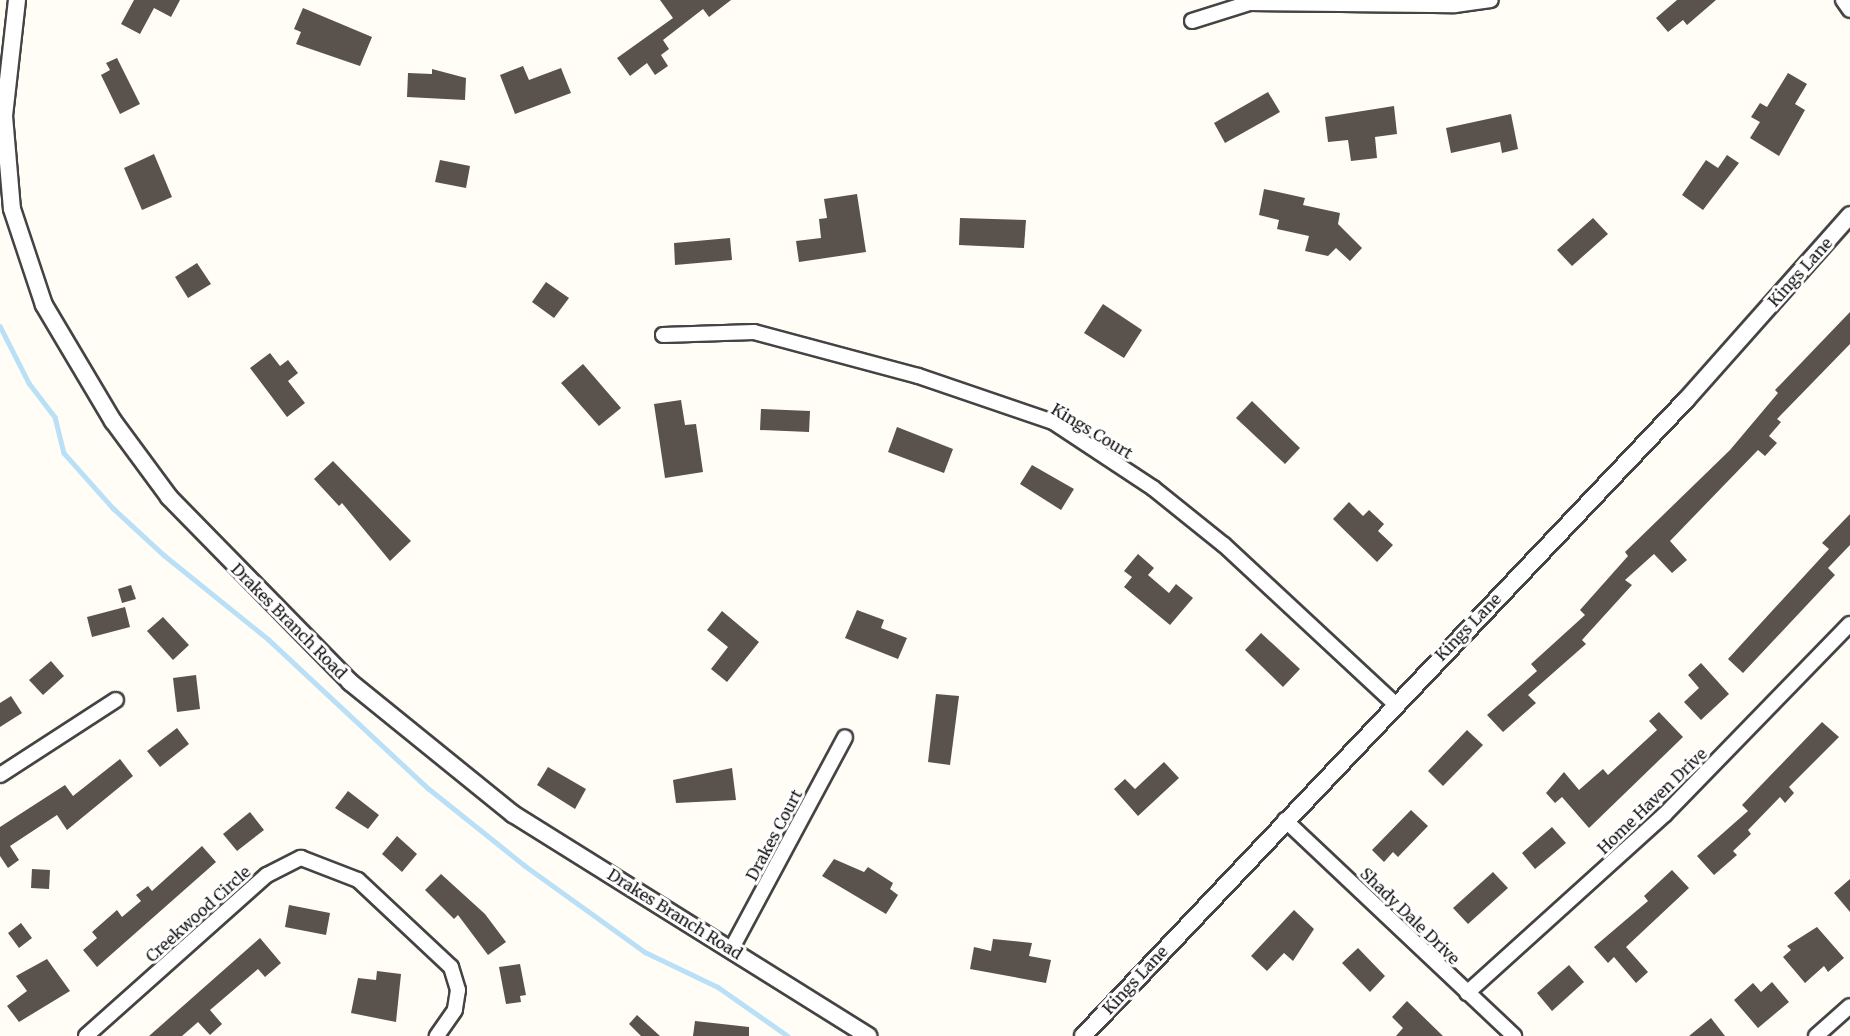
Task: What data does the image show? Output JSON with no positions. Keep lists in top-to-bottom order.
{
  "streets": {
    "street": [
      "Kings Lane",
      "Kings Court",
      "Drakes Branch Road",
      "Home Haven Drive",
      "Drakes Court",
      "Creekwood Circle",
      "Shady Dale Drive"
    ]
  },
  "crossings": [
    ["Kings Lane", "Kings Court"],
    ["Kings Lane", "Shady Dale Drive"],
    ["Drakes Branch Road", "Drakes Court"],
    ["Home Haven Drive", "Shady Dale Drive"]
  ]
}
